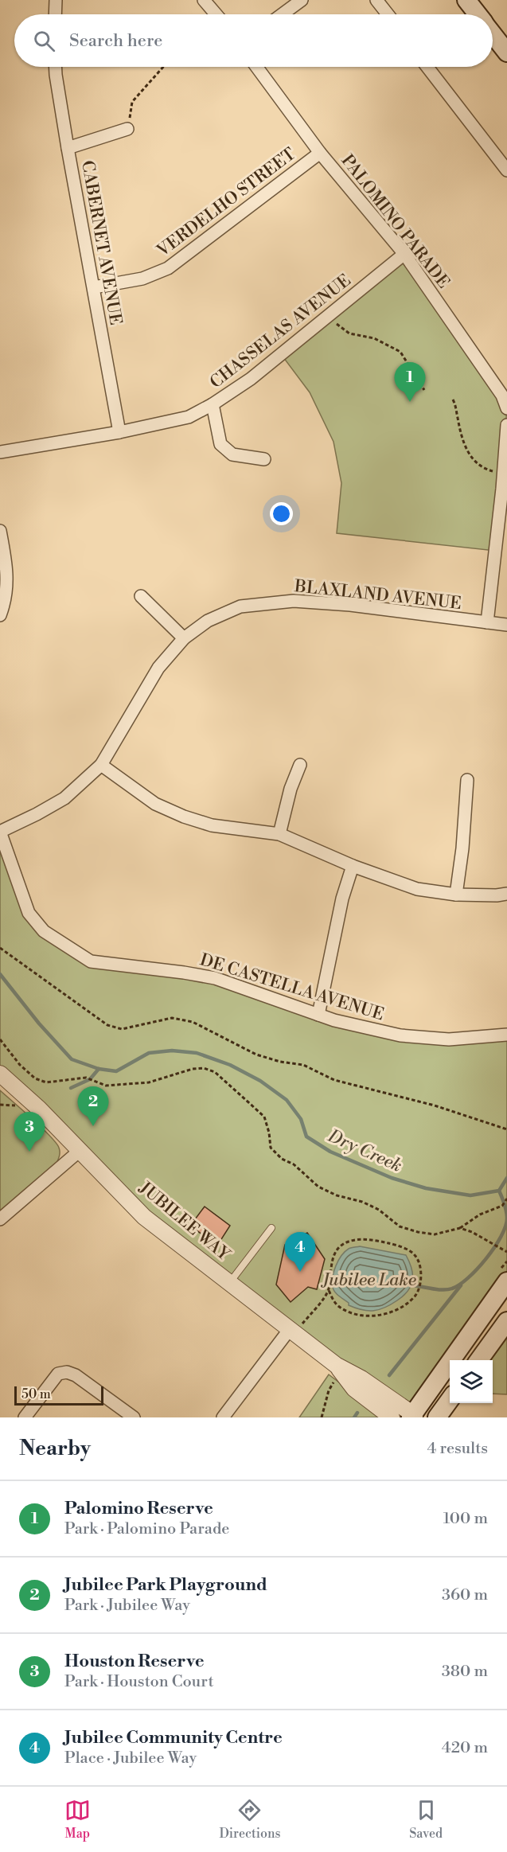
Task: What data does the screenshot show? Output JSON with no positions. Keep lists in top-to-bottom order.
{
  "streets": {
    "street": [
      "VERDELHO STREET",
      "PALOMINO PARADE",
      "CABERNET AVENUE",
      "CHASSELAS AVENUE",
      "BLAXLAND AVENUE",
      "DE CASTELLA AVENUE",
      "JUBILEE WAY"
    ]
  },
  "crossings": [
    ["VERDELHO STREET", "PALOMINO PARADE"],
    ["VERDELHO STREET", "CABERNET AVENUE"],
    ["PALOMINO PARADE", "CHASSELAS AVENUE"],
    ["CABERNET AVENUE", "CHASSELAS AVENUE"],
    ["BLAXLAND AVENUE", "DE CASTELLA AVENUE"]
  ],
  "water": ["Dry Creek", "Jubilee Lake"],
  "scale_bar": "50 m",
  "page": {
    "search": "Search here",
    "pins": [
      "1",
      "2",
      "3",
      "4"
    ],
    "scale": "50 m",
    "heading": ["Nearby", "4 results"],
    "list": [
      {
        "mark": "1",
        "name": "Palomino Reserve",
        "note": "Park · Palomino Parade",
        "value": "100 m"
      },
      {
        "mark": "2",
        "name": "Jubilee Park Playground",
        "note": "Park · Jubilee Way",
        "value": "360 m"
      },
      {
        "mark": "3",
        "name": "Houston Reserve",
        "note": "Park · Houston Court",
        "value": "380 m"
      },
      {
        "mark": "4",
        "name": "Jubilee Community Centre",
        "note": "Place · Jubilee Way",
        "value": "420 m"
      }
    ],
    "nav": ["Map", "Directions", "Saved"]
  }
}
